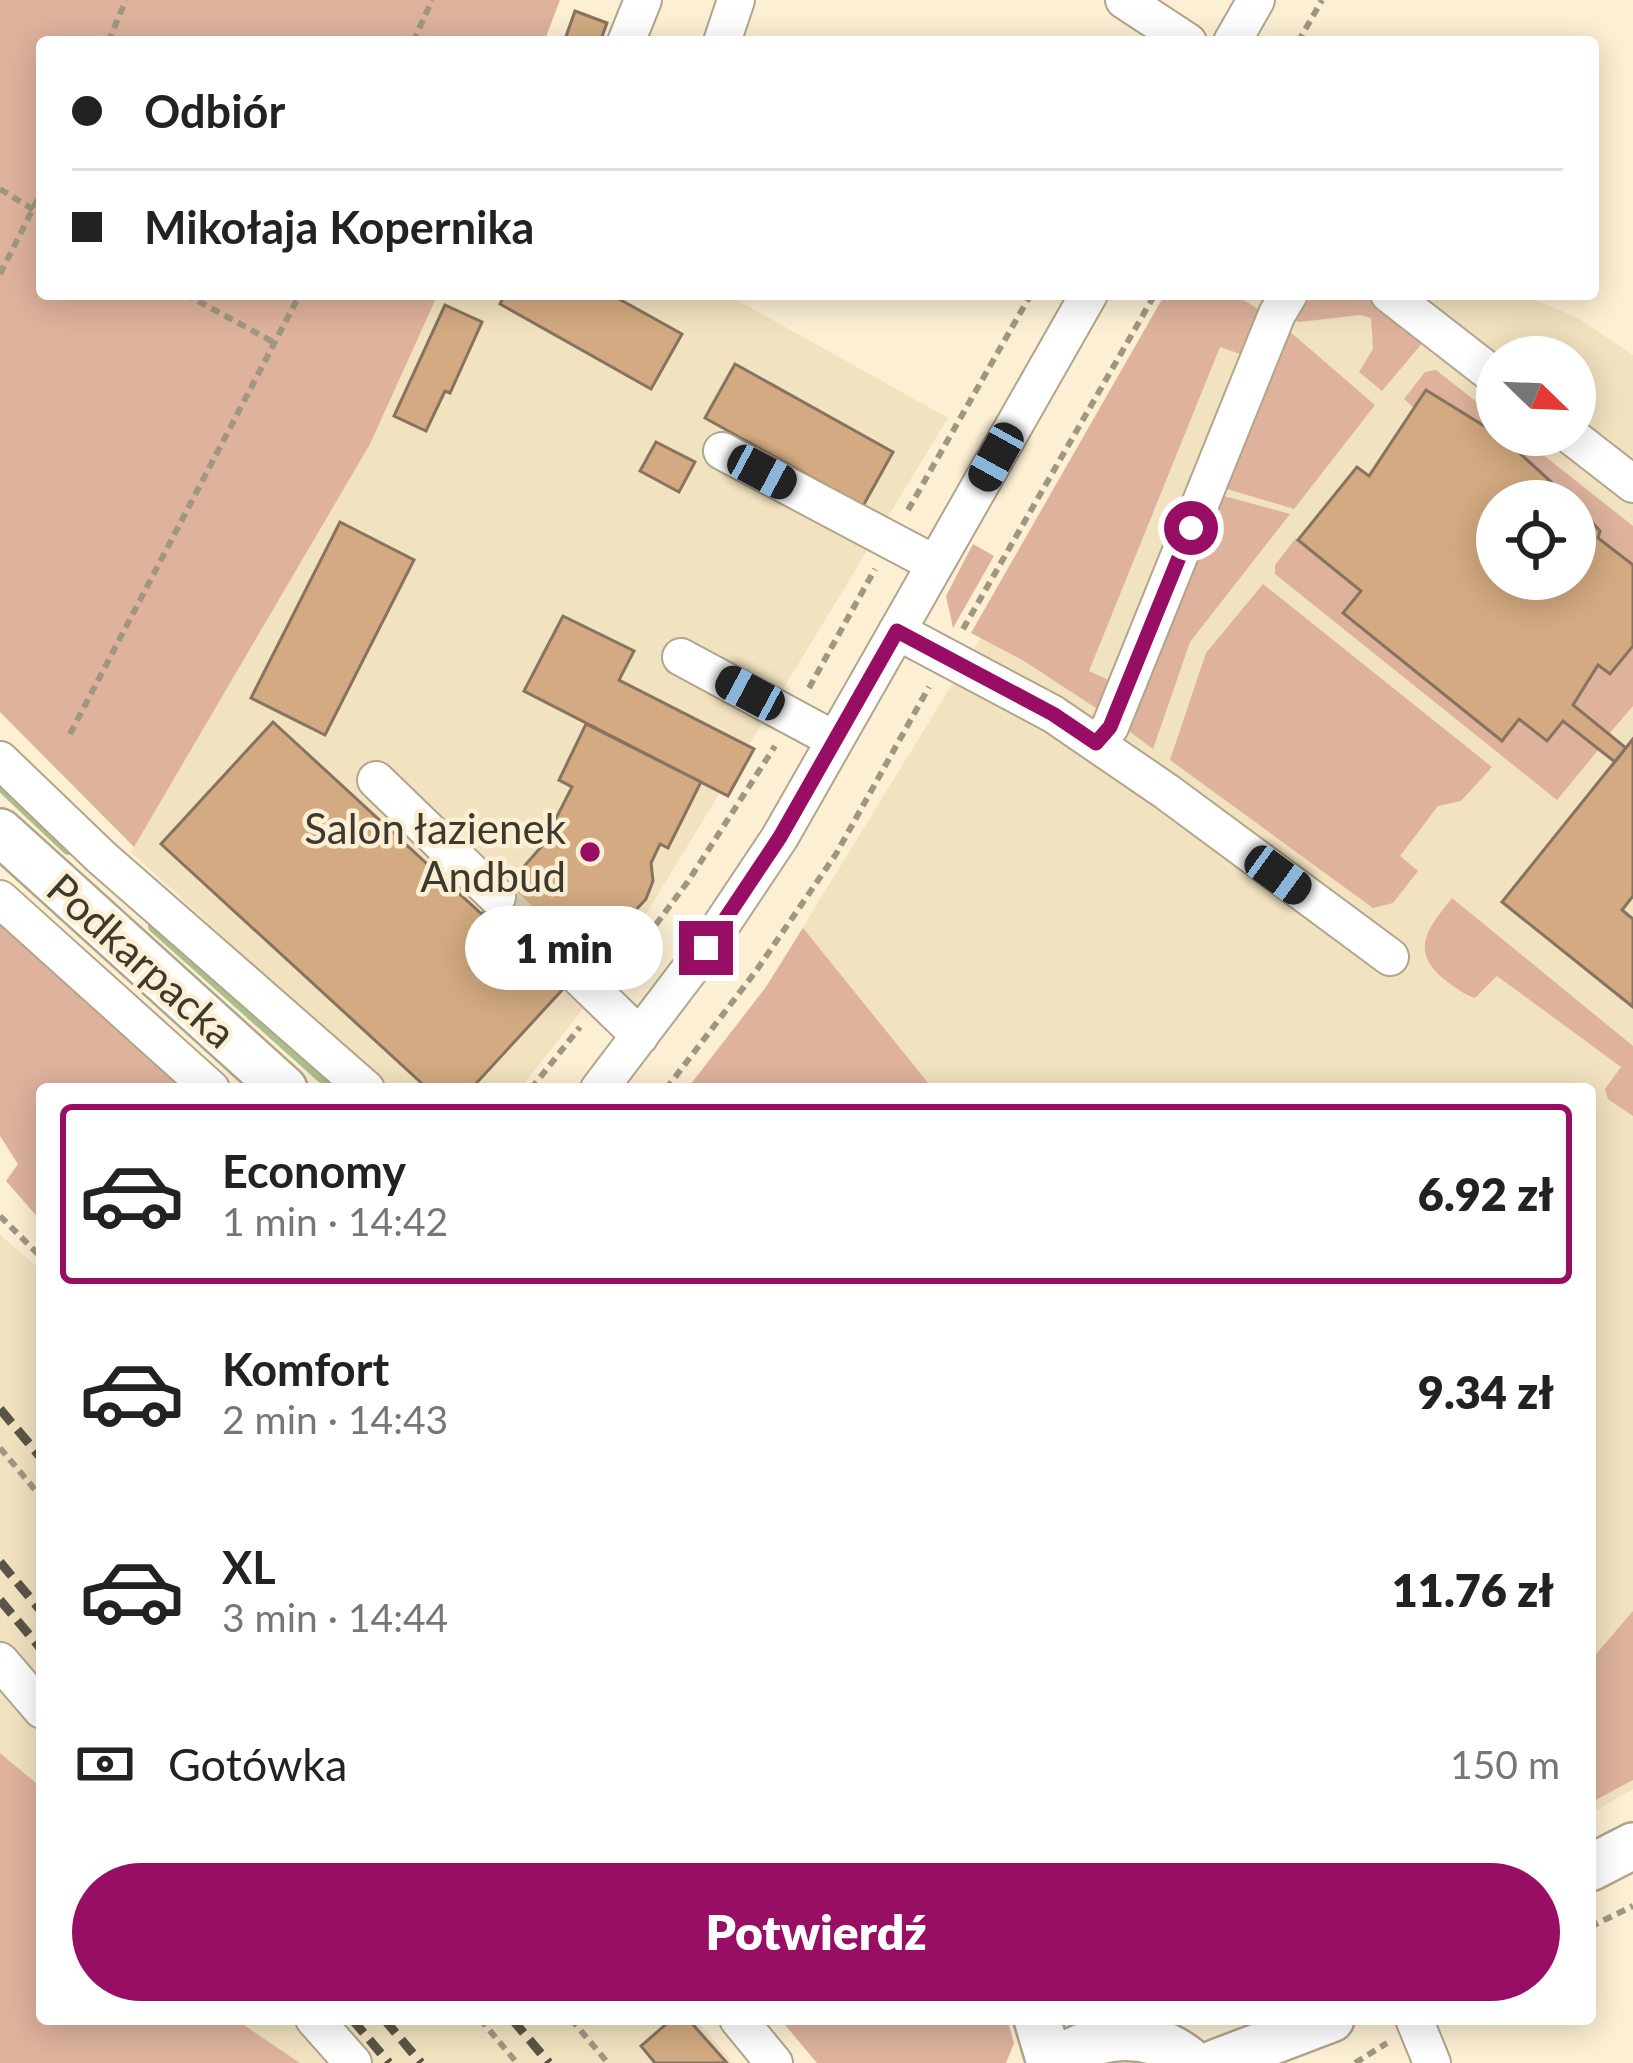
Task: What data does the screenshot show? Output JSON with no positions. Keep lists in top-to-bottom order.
{
  "streets": {
    "main road": ["Podkarpacka"]
  },
  "places": ["Salon łazienek Andbud"],
  "north": "bottom right",
  "page": {
    "banner": ["Odbiór", "Mikołaja Kopernika"],
    "bubble": "1 min",
    "list": [
      {
        "name": "Economy",
        "note": "1 min · 14:42",
        "value": "6.92 zł"
      },
      {
        "name": "Komfort",
        "note": "2 min · 14:43",
        "value": "9.34 zł"
      },
      {
        "name": "XL",
        "note": "3 min · 14:44",
        "value": "11.76 zł"
      }
    ],
    "pay": ["Gotówka", "150 m"],
    "buttons": "Potwierdź"
  }
}
